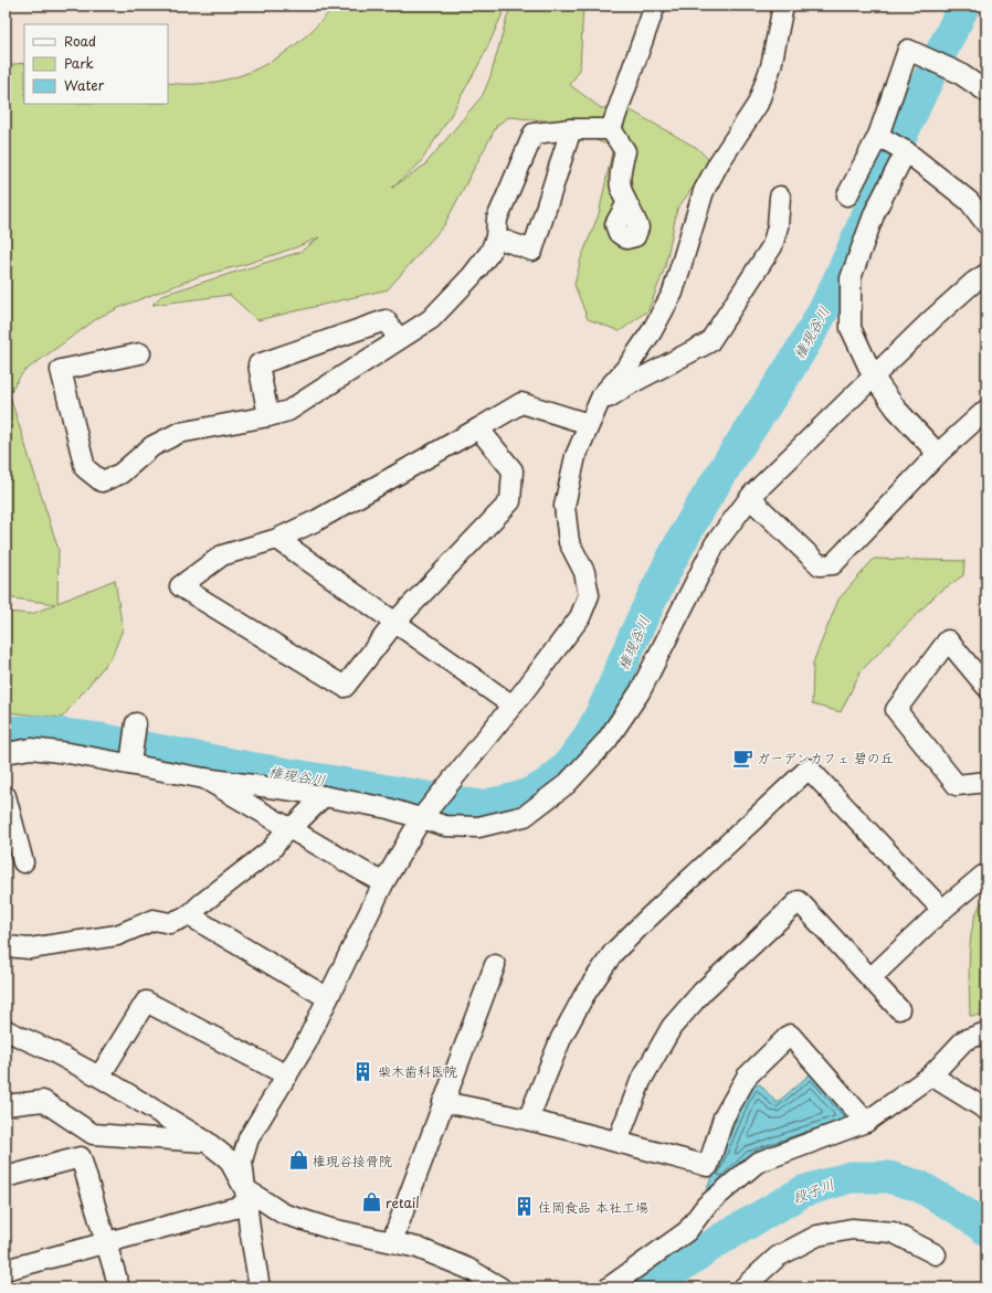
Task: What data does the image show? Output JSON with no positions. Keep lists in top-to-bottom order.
{
  "water": ["権現谷川", "段子川"],
  "places": {
    "cafe": ["ガーデンカフェ 碧の丘"],
    "building": ["柴木歯科医院", "住岡食品 本社工場"],
    "shop": ["権現谷接骨院", "retail"]
  },
  "legend": ["Road", "Park", "Water"]
}
